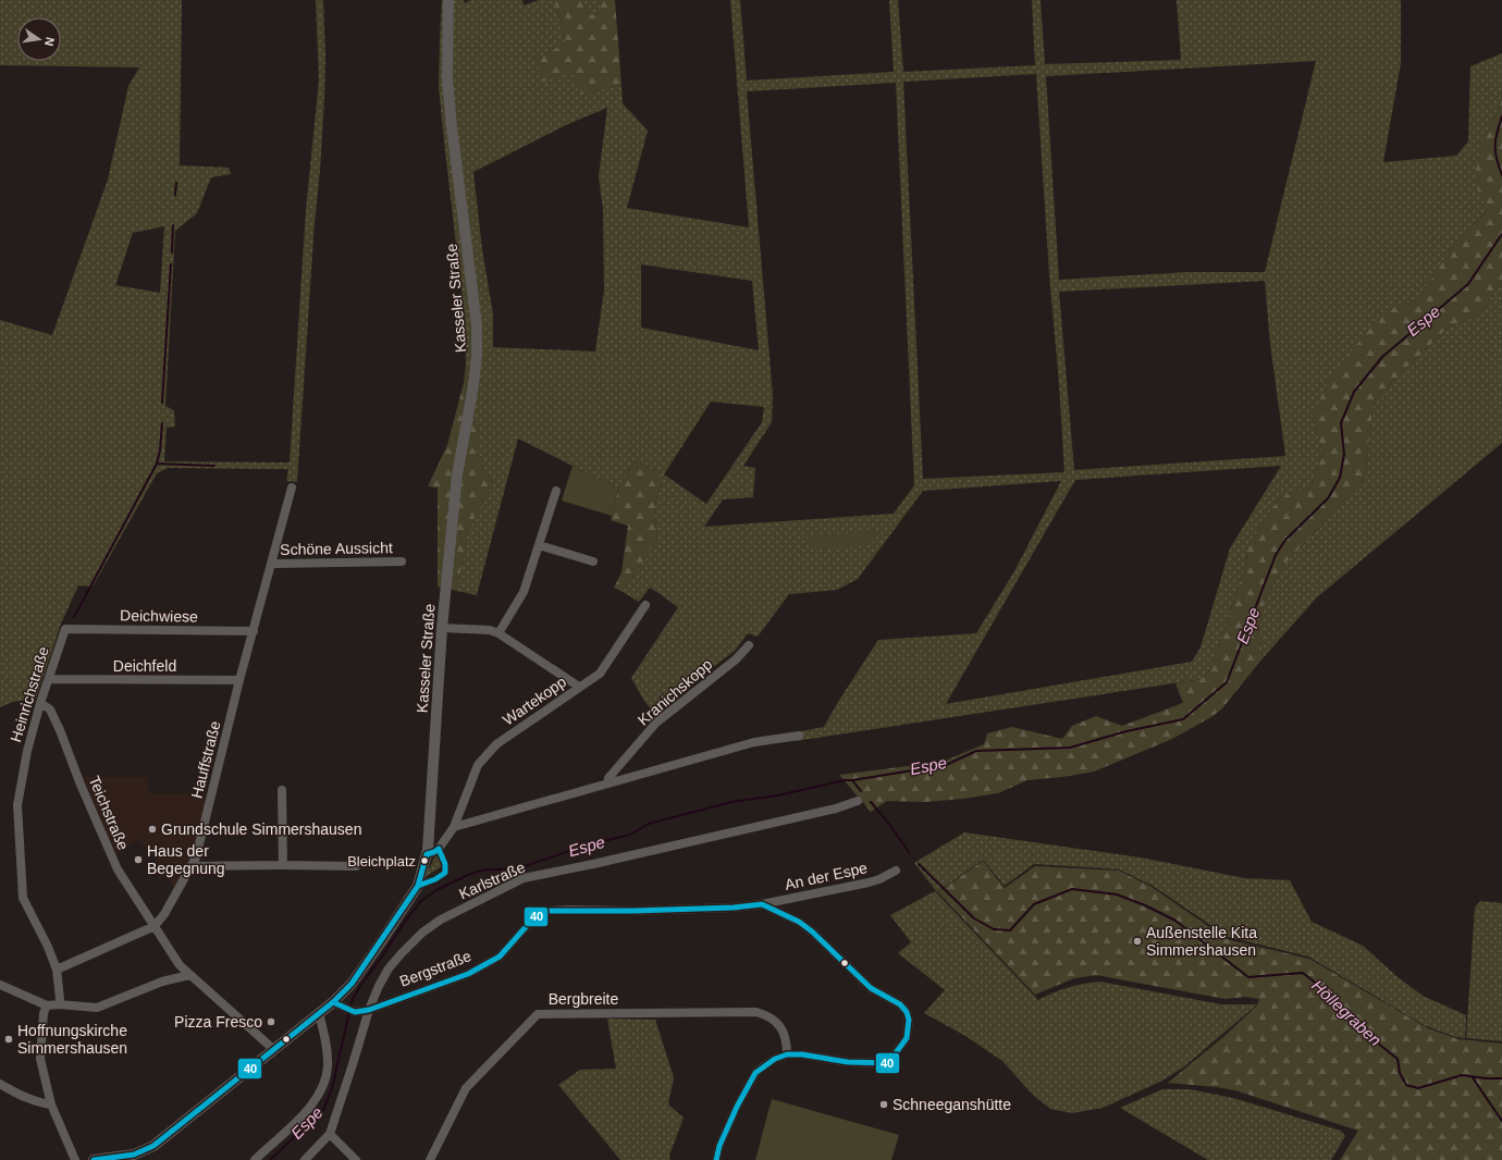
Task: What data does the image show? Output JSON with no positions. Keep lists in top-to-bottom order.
{
  "streets": {
    "street": [
      "Kasseler Straße",
      "Schöne Aussicht",
      "Deichwiese",
      "Deichfeld",
      "Kranichskopp",
      "Heinrichstraße",
      "Wartekopp",
      "Hauffstraße",
      "Teichstraße",
      "An der Espe",
      "Karlstraße",
      "Bergstraße",
      "Bergbreite"
    ]
  },
  "crossings": [
    ["Kasseler Straße", "Teichstraße"],
    ["Kasseler Straße", "Bergstraße"],
    ["Schöne Aussicht", "Hauffstraße"],
    ["Deichwiese", "Heinrichstraße"],
    ["Deichwiese", "Hauffstraße"],
    ["Deichfeld", "Heinrichstraße"],
    ["Deichfeld", "Hauffstraße"],
    ["Heinrichstraße", "Teichstraße"],
    ["Hauffstraße", "Teichstraße"],
    ["An der Espe", "Bergstraße"],
    ["Karlstraße", "Bergstraße"]
  ],
  "water": ["Espe", "Höllegraben"],
  "places": [
    "Grundschule Simmershausen",
    "Haus der Begegnung",
    "Bleichplatz",
    "Außenstelle Kita Simmershausen",
    "Pizza Fresco",
    "Hoffnungskirche Simmershausen",
    "Schneeganshütte"
  ],
  "lines": ["transit line 40"],
  "north": "right"
}
